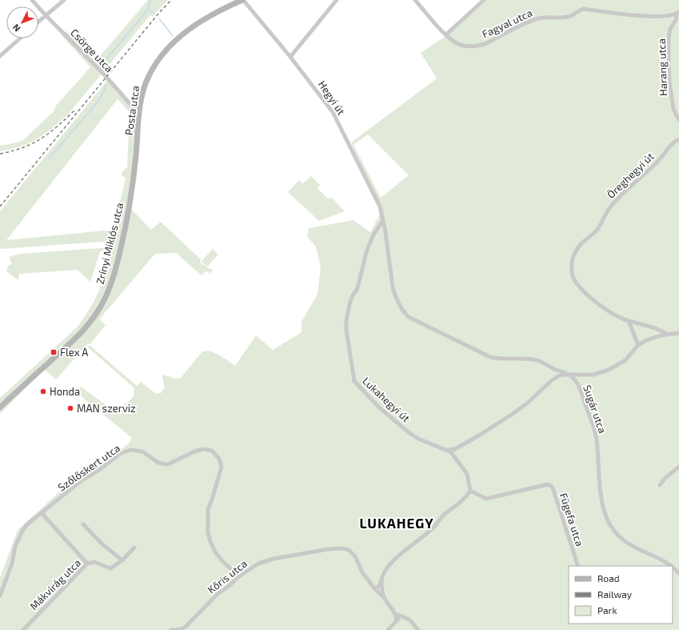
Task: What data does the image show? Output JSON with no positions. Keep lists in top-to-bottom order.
{
  "streets": {
    "main road": ["Posta utca", "Zrínyi Miklós utca"],
    "street": [
      "Fagyal utca",
      "Csörge utca",
      "Harang utca",
      "Hegyi út",
      "Öreghegyi út",
      "Lukahegyi út",
      "Sugár utca",
      "Szőlőskert utca",
      "Fügefa utca",
      "Kőris utca",
      "Mákvirág utca"
    ]
  },
  "crossings": [
    ["Fagyal utca", "Harang utca"],
    ["Csörge utca", "Posta utca"],
    ["Hegyi út", "Posta utca"],
    ["Hegyi út", "Lukahegyi út"],
    ["Hegyi út", "Sugár utca"],
    ["Posta utca", "Zrínyi Miklós utca"],
    ["Lukahegyi út", "Sugár utca"],
    ["Lukahegyi út", "Fügefa utca"],
    ["Szőlőskert utca", "Kőris utca"]
  ],
  "districts": ["LUKAHEGY"],
  "places": {
    "transit": ["Flex A"],
    "other": ["Honda", "MAN szerviz"]
  },
  "legend": ["Road", "Railway", "Park"],
  "north": "bottom left"
}
